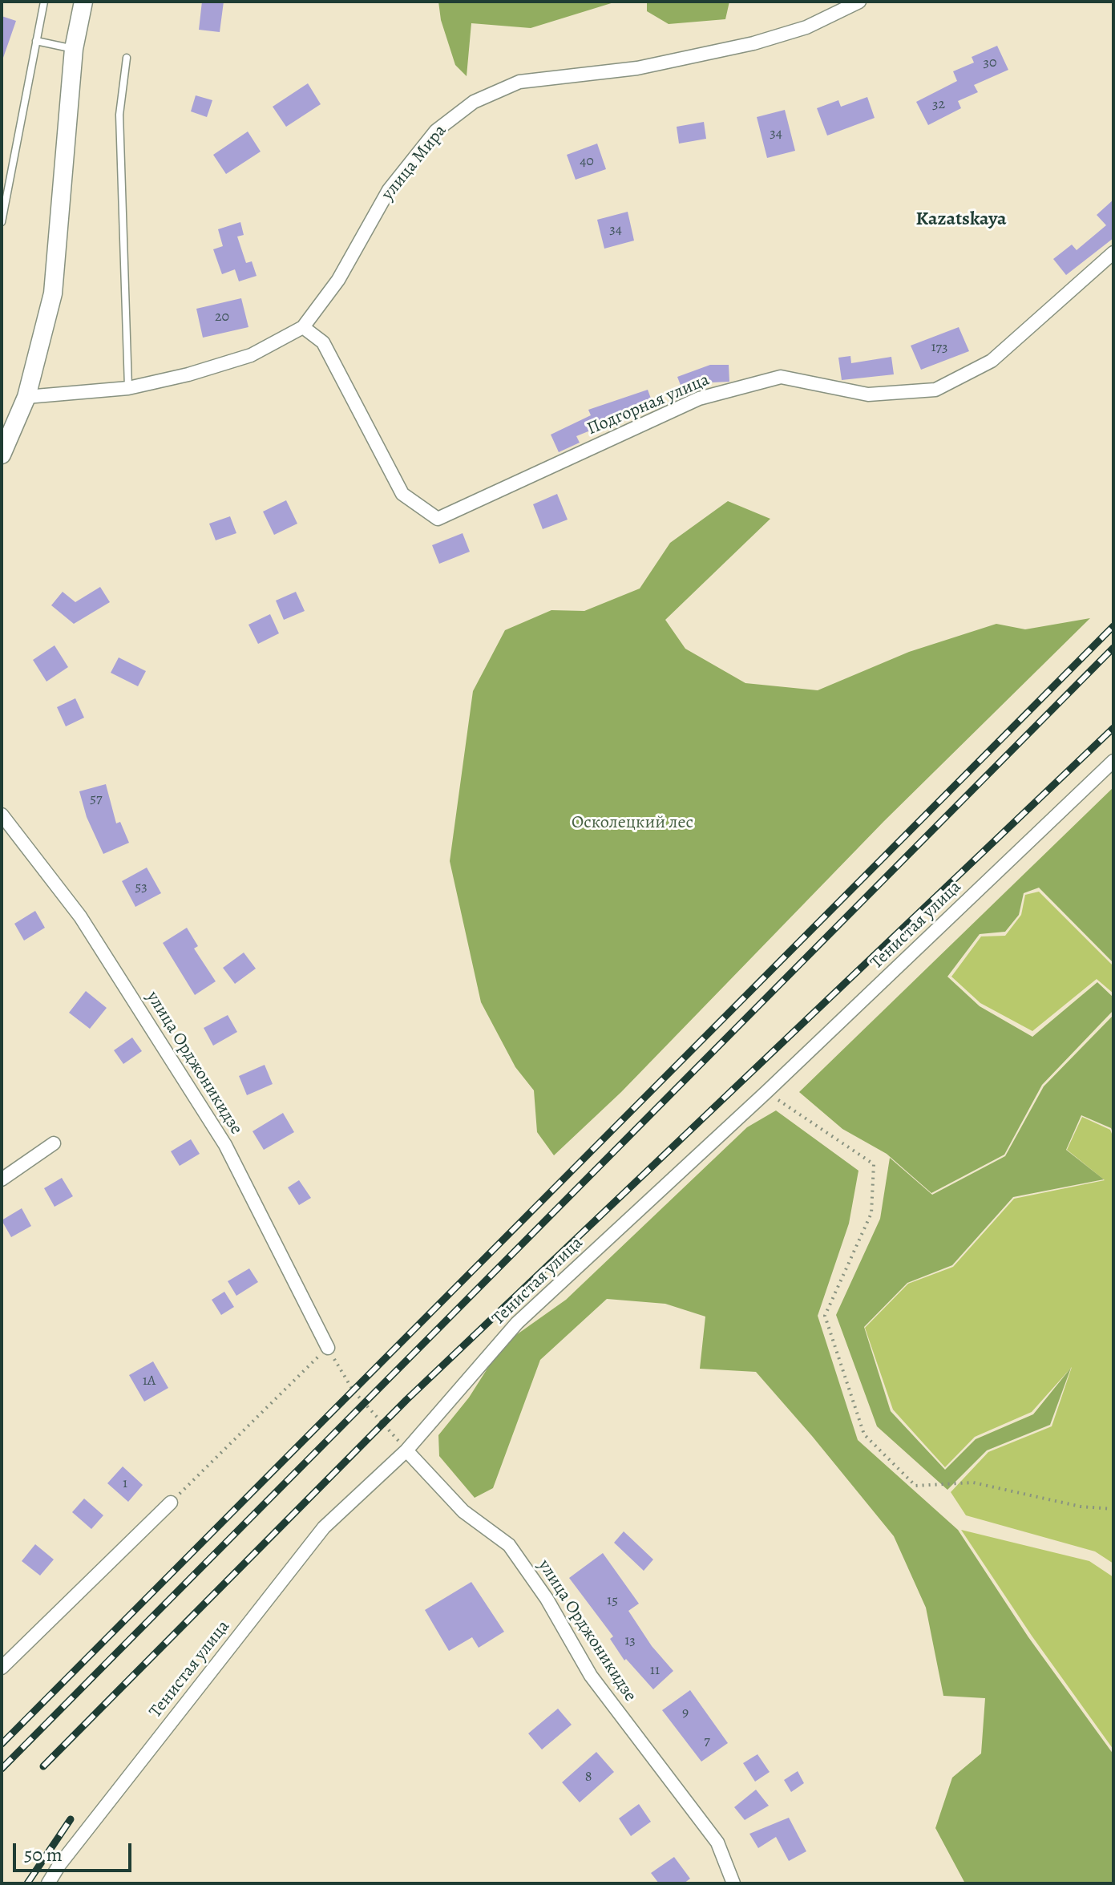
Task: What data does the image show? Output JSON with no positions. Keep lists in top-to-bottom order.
{
  "streets": {
    "street": [
      "улица Мира",
      "Подгорная улица",
      "Тенистая улица",
      "улица Орджоникидзе"
    ]
  },
  "crossings": [
    ["улица Мира", "Подгорная улица"],
    ["Тенистая улица", "улица Орджоникидзе"]
  ],
  "districts": ["Kazatskaya"],
  "parks": ["Осколецкий лес"],
  "house_numbers": [
    "30",
    "32",
    "34",
    "40",
    "34",
    "20",
    "173",
    "57",
    "53",
    "1А",
    "1",
    "15",
    "13",
    "11",
    "9",
    "7",
    "8"
  ],
  "scale_bar": "50 m"
}
